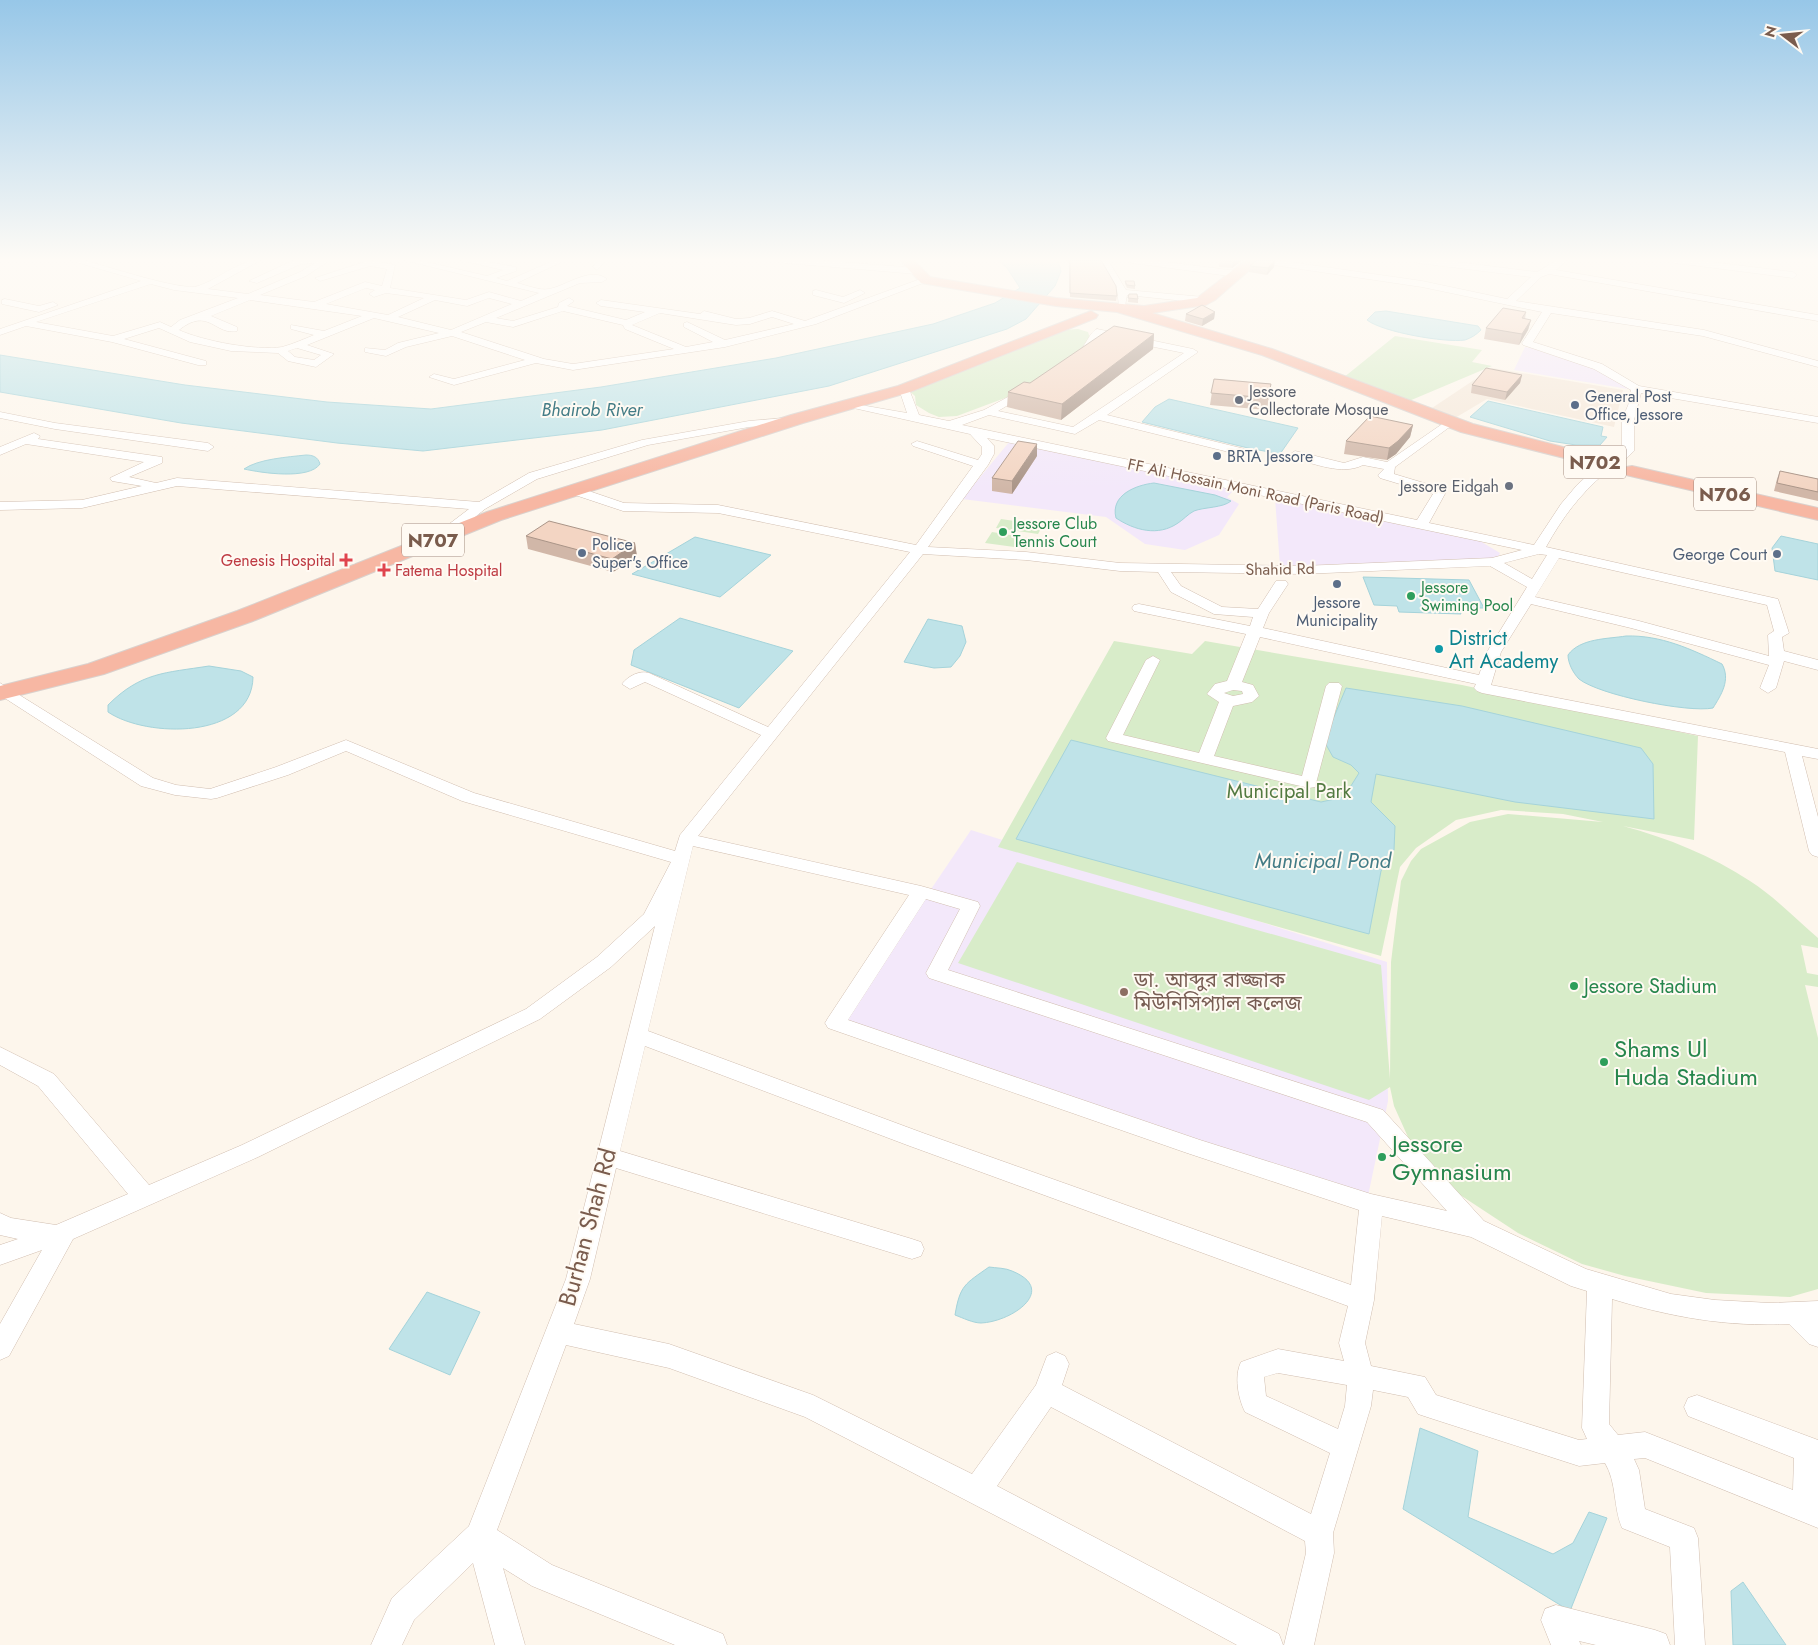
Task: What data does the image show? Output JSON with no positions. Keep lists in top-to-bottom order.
{
  "streets": {
    "highway": ["N702", "N706", "N707"],
    "street": ["FF Ali Hossain Moni Road (Paris Road)", "Shahid Rd", "Burhan Shah Rd"]
  },
  "crossings": [
    ["N702", "N706"],
    ["FF Ali Hossain Moni Road (Paris Road)", "N707"],
    ["FF Ali Hossain Moni Road (Paris Road)", "Shahid Rd"],
    ["N707", "Shahid Rd"]
  ],
  "water": ["Bhairob River", "Municipal Pond"],
  "parks": ["Municipal Park"],
  "places": {
    "other": [
      "Jessore Collectorate Mosque",
      "General Post Office, Jessore",
      "BRTA Jessore",
      "Jessore Eidgah",
      "Jessore Club Tennis Court",
      "Police Super's Office",
      "George Court",
      "Jessore Municipality",
      "Jessore Swiming Pool",
      "District Art Academy",
      "Jessore Stadium",
      "ডা. আব্দুর রাজ্জাক মিউনিসিপ্যাল কলেজ",
      "Shams Ul Huda Stadium",
      "Jessore Gymnasium"
    ],
    "health": ["Genesis Hospital", "Fatema Hospital"]
  },
  "north": "left"
}
